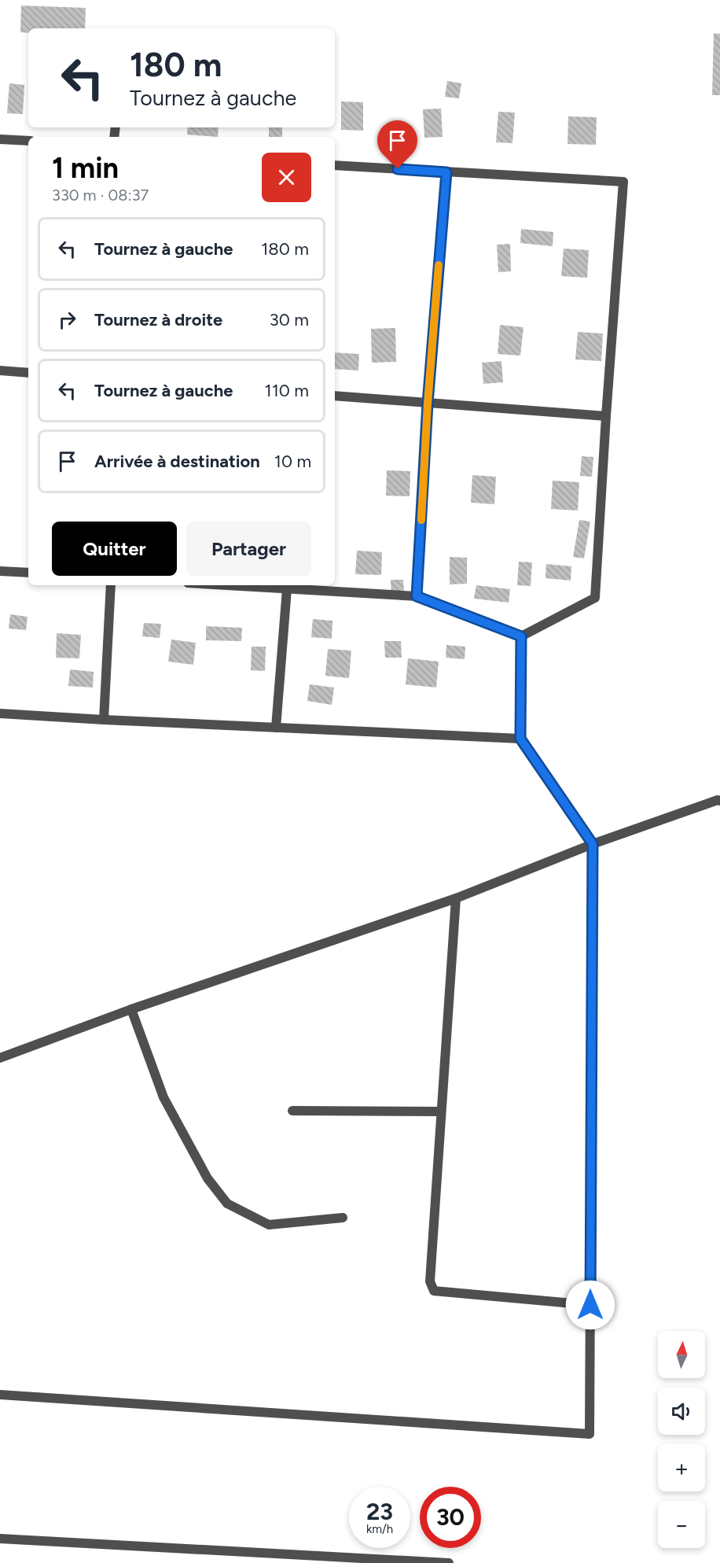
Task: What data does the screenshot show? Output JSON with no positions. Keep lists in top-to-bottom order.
{
  "north": "top",
  "page": {
    "turn": ["180 m", "Tournez à gauche"],
    "heading": ["1 min", "330 m · 08:37"],
    "list": [
      {
        "name": "Tournez à gauche",
        "value": "180 m"
      },
      {
        "name": "Tournez à droite",
        "value": "30 m"
      },
      {
        "name": "Tournez à gauche",
        "value": "110 m"
      },
      {
        "name": "Arrivée à destination",
        "value": "10 m"
      }
    ],
    "buttons": ["Quitter", "Partager"],
    "map_buttons": ["+", "−"],
    "speed": "23 km/h",
    "limit": "30"
  }
}
